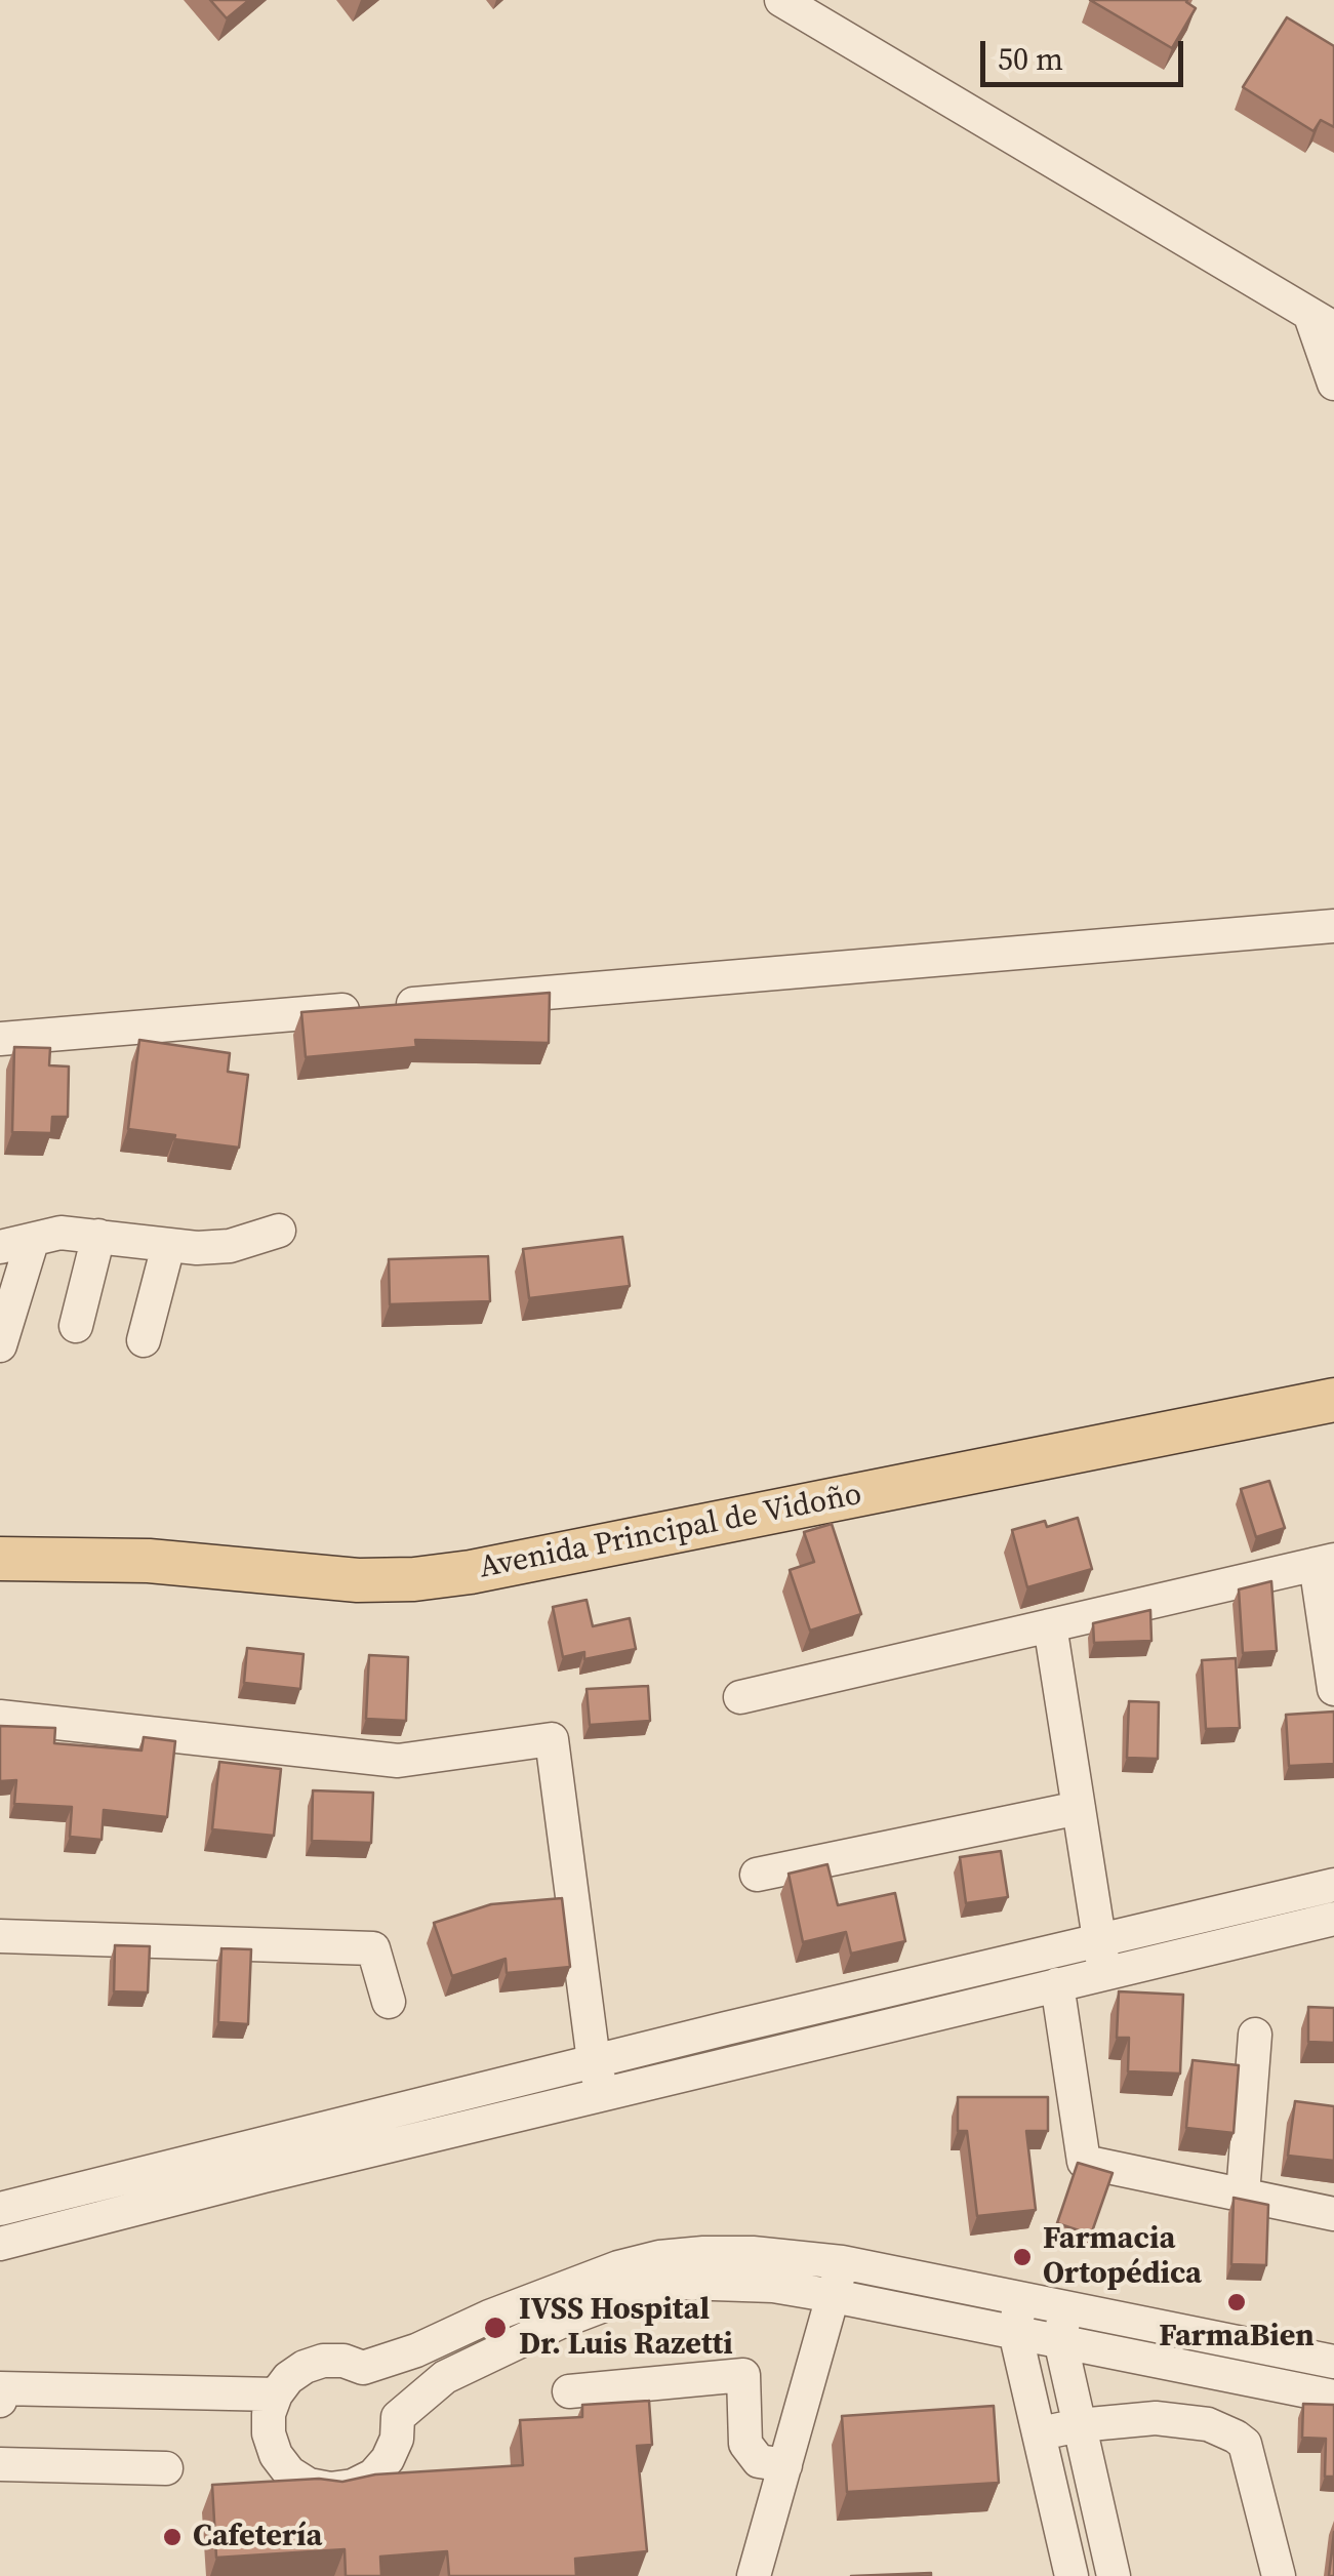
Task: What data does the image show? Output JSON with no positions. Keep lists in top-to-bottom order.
{
  "streets": {
    "main road": ["Avenida Principal de Vidoño"]
  },
  "places": [
    "Farmacia Ortopédica",
    "FarmaBien",
    "IVSS Hospital Dr. Luis Razetti",
    "Cafetería"
  ],
  "scale_bar": "50 m"
}
